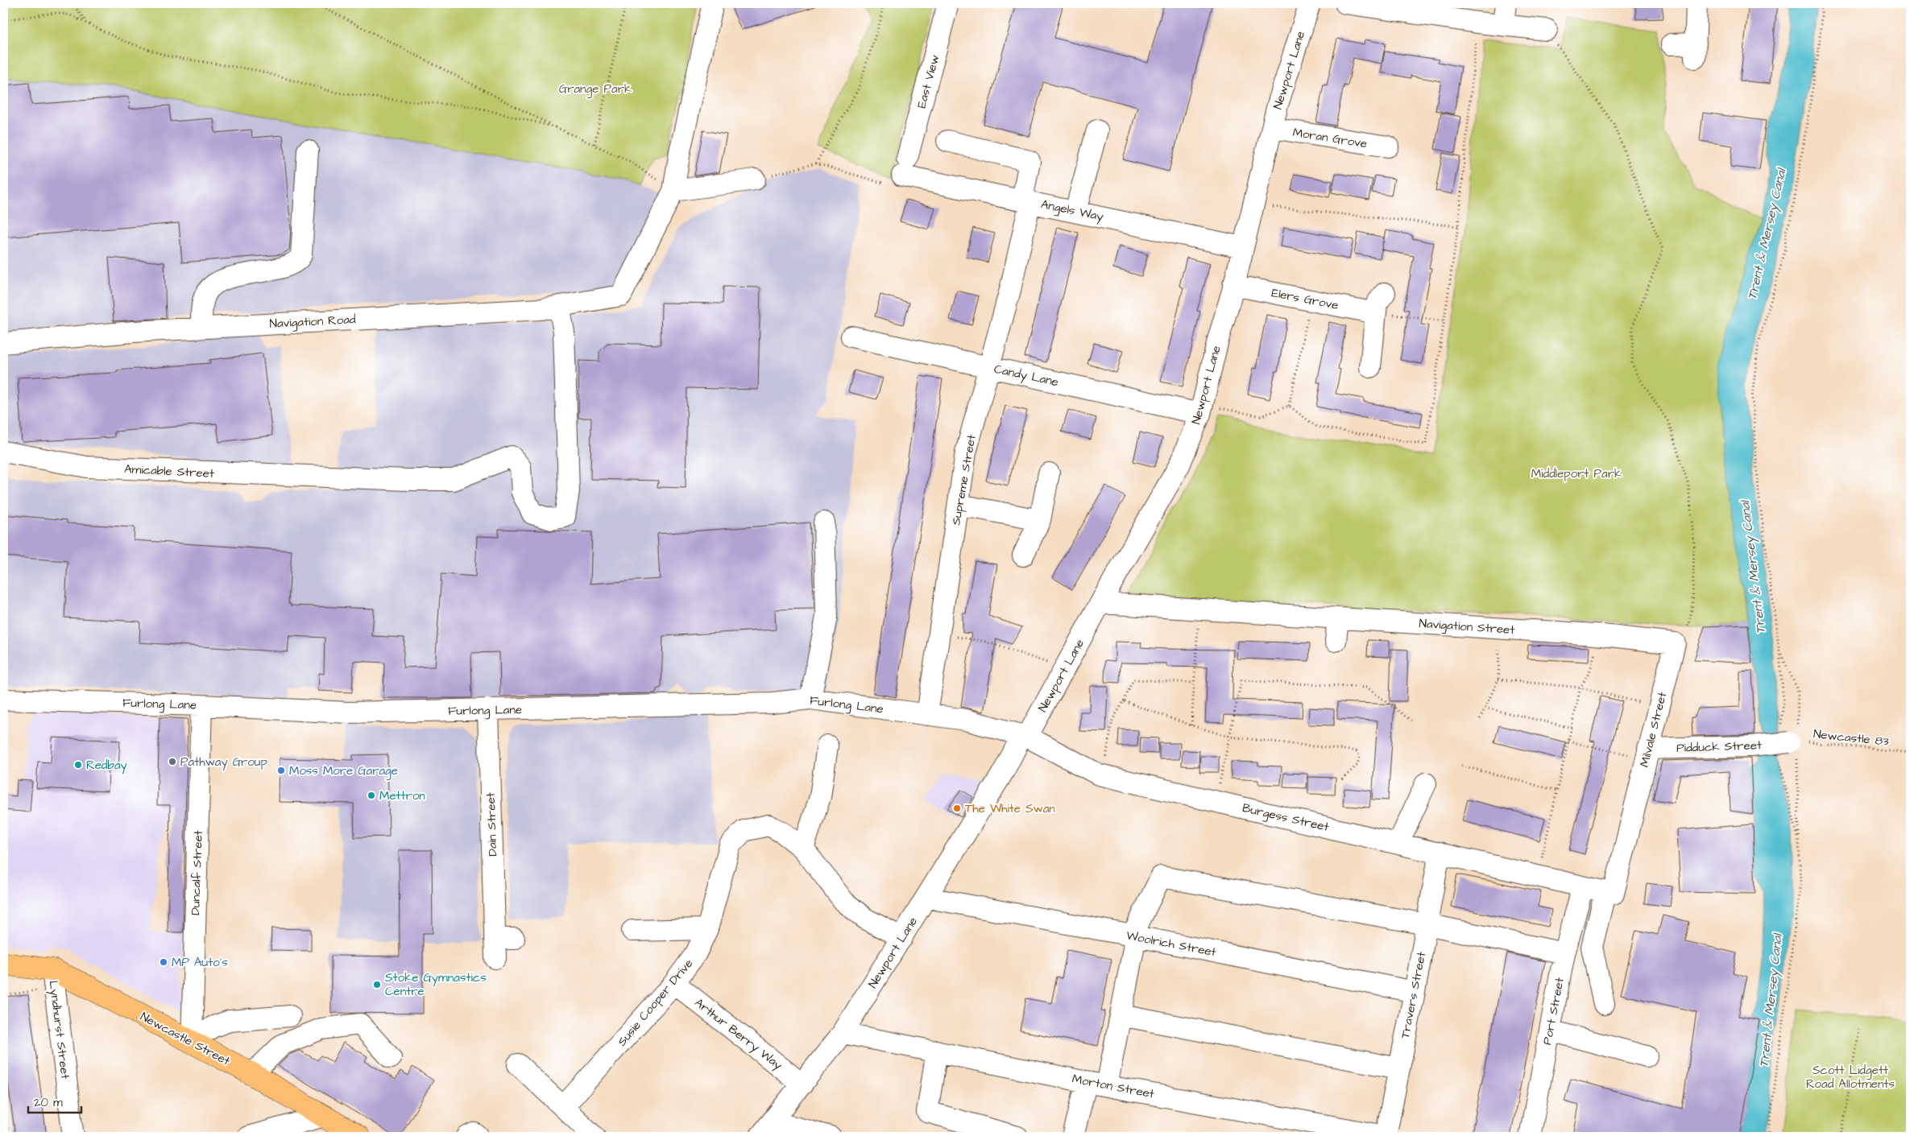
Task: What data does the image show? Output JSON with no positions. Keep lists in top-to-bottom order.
{
  "streets": {
    "main road": ["Newcastle Street"],
    "street": [
      "Newport Lane",
      "East View",
      "Moran Grove",
      "Angels Way",
      "Elers Grove",
      "Navigation Road",
      "Candy Lane",
      "Amicable Street",
      "Supreme Street",
      "Navigation Street",
      "Furlong Lane",
      "Milvale Street",
      "Pidduck Street",
      "Burgess Street",
      "Dain Street",
      "Duncalf Street",
      "Woolrich Street",
      "Travers Street",
      "Susie Cooper Drive",
      "Port Street",
      "Lyndhurst Street",
      "Arthur Berry Way",
      "Morton Street"
    ],
    "path": ["Newcastle 83"]
  },
  "crossings": [
    ["Newport Lane", "Moran Grove"],
    ["Newport Lane", "Angels Way"],
    ["Newport Lane", "Elers Grove"],
    ["Newport Lane", "Candy Lane"],
    ["Newport Lane", "Navigation Street"],
    ["Newport Lane", "Burgess Street"],
    ["Newport Lane", "Woolrich Street"],
    ["Newport Lane", "Susie Cooper Drive"],
    ["Newport Lane", "Arthur Berry Way"],
    ["Newport Lane", "Morton Street"],
    ["East View", "Angels Way"],
    ["Angels Way", "Supreme Street"],
    ["Navigation Road", "Amicable Street"],
    ["Candy Lane", "Supreme Street"],
    ["Supreme Street", "Furlong Lane"],
    ["Furlong Lane", "Burgess Street"],
    ["Furlong Lane", "Dain Street"],
    ["Furlong Lane", "Duncalf Street"],
    ["Milvale Street", "Pidduck Street"],
    ["Milvale Street", "Burgess Street"],
    ["Newcastle 83", "Pidduck Street"],
    ["Burgess Street", "Travers Street"],
    ["Burgess Street", "Port Street"],
    ["Duncalf Street", "Newcastle Street"],
    ["Woolrich Street", "Travers Street"],
    ["Travers Street", "Morton Street"],
    ["Susie Cooper Drive", "Arthur Berry Way"],
    ["Lyndhurst Street", "Newcastle Street"]
  ],
  "water": ["Trent & Mersey Canal"],
  "parks": ["Grange Park", "Middleport Park", "Scott Lidgett Road Allotments"],
  "places": [
    "Pathway Group",
    "Redbay",
    "Moss More Garage",
    "Mettron",
    "The White Swan",
    "MP Auto's",
    "Stoke Gymnastics Centre"
  ],
  "scale_bar": "20 m"
}
